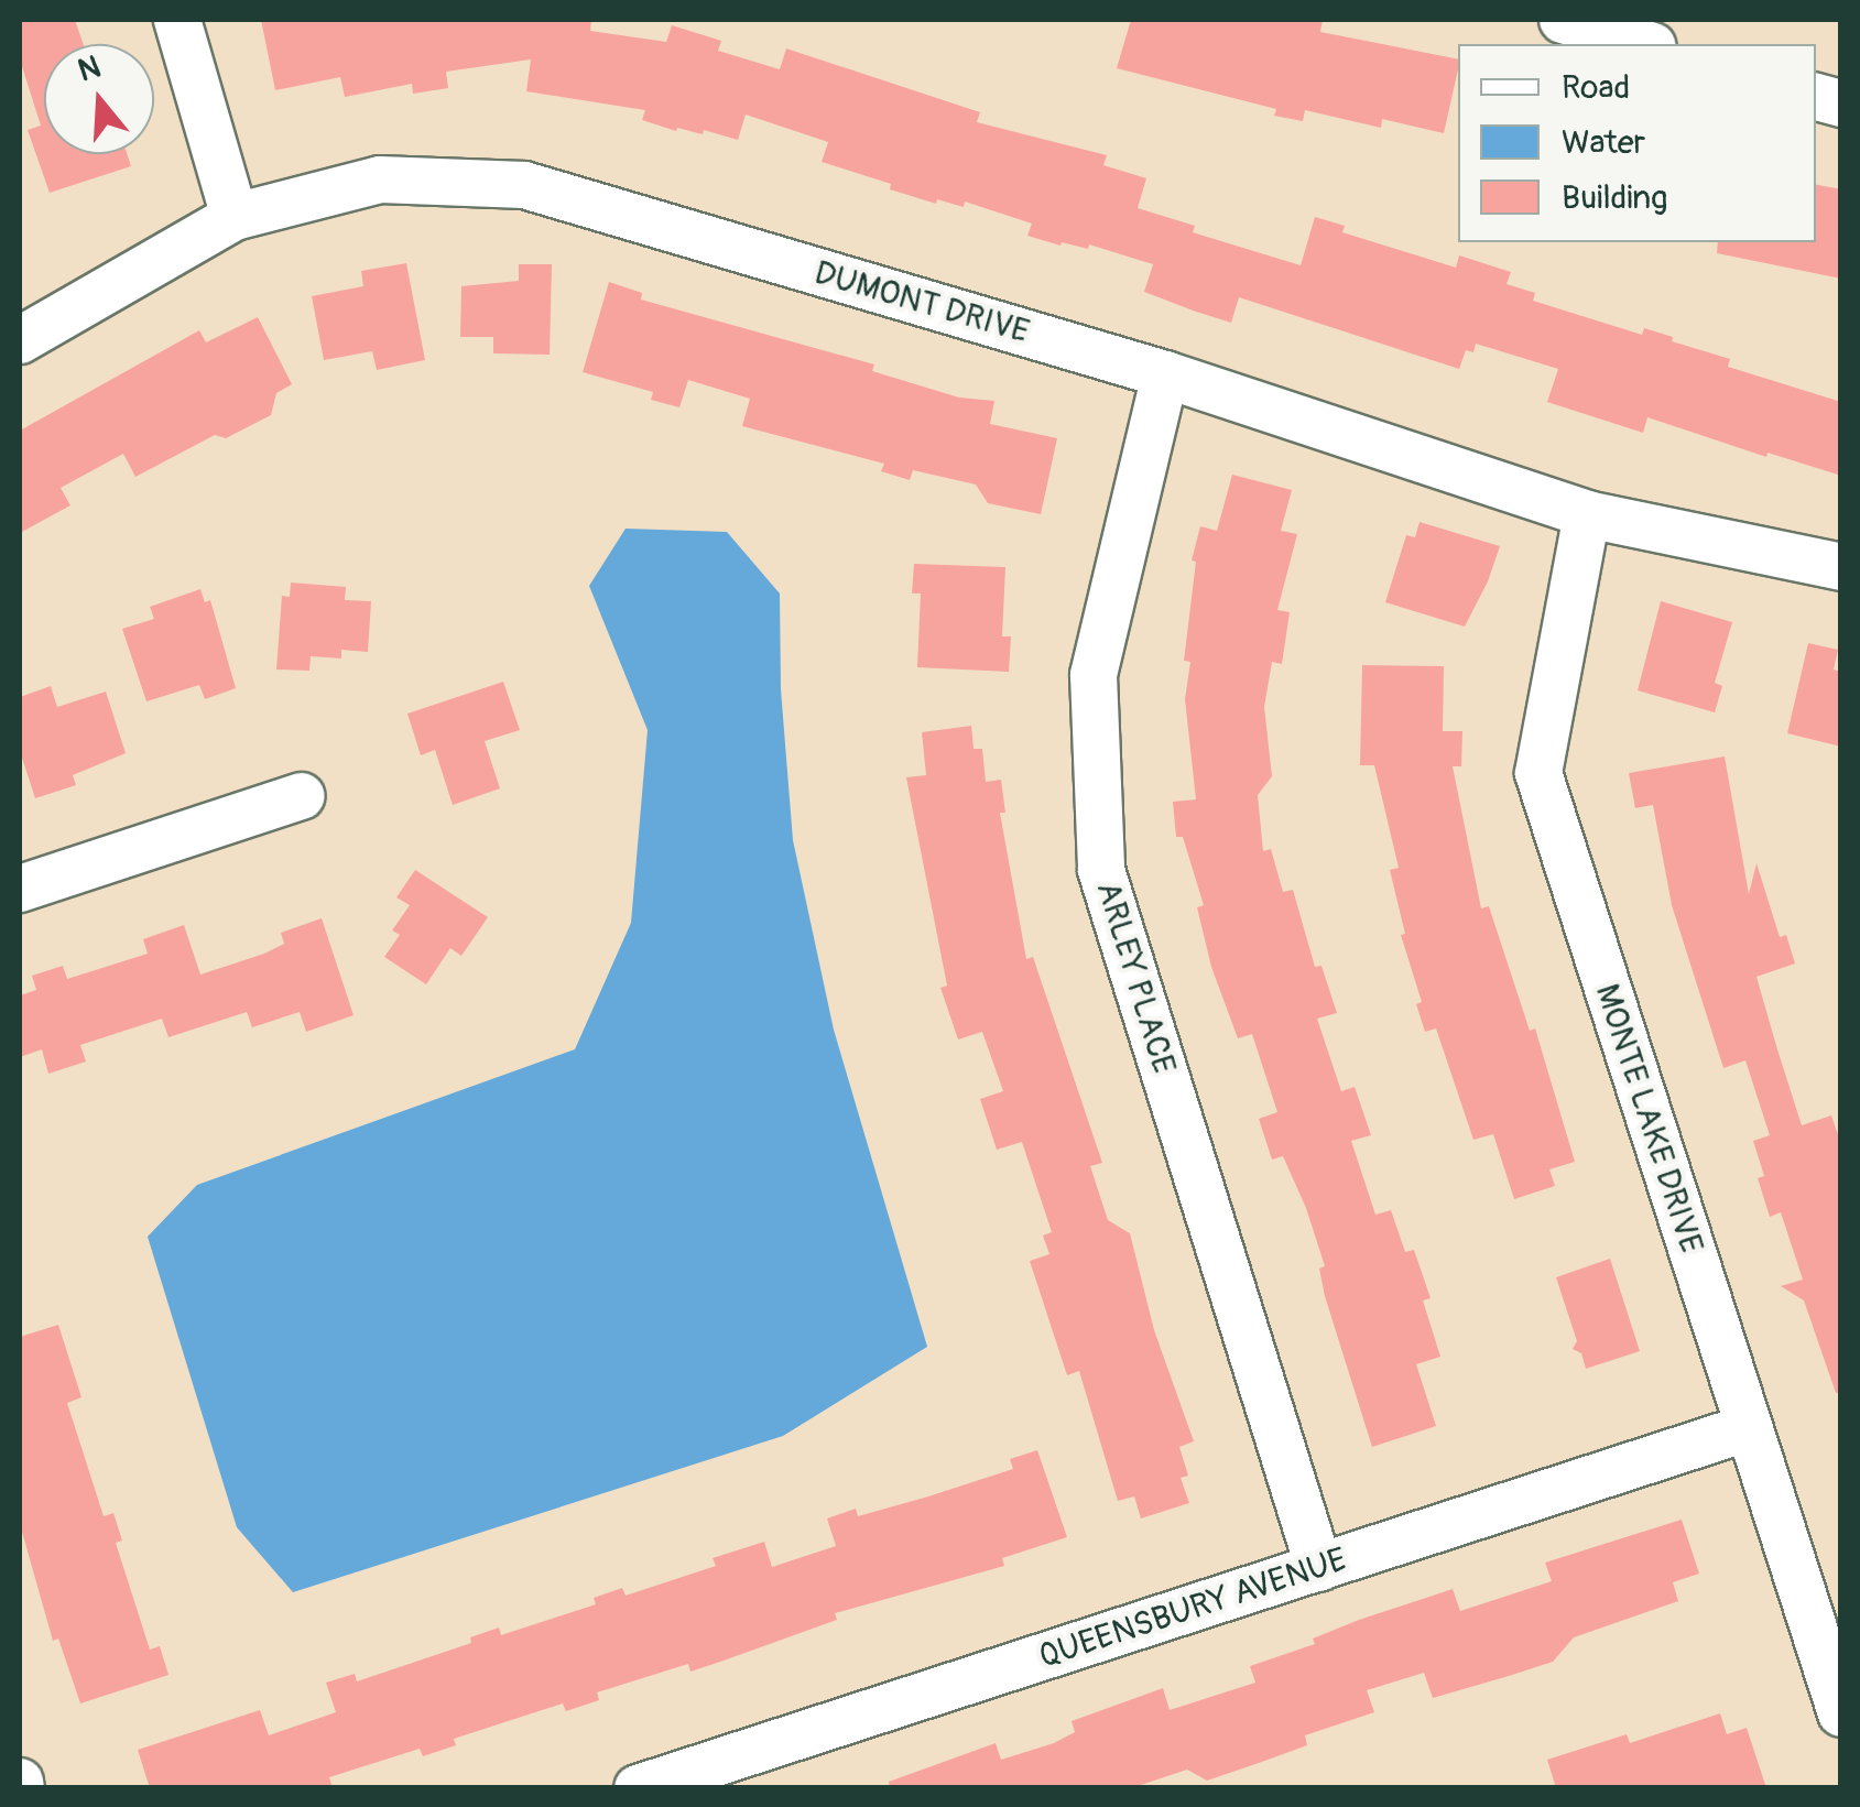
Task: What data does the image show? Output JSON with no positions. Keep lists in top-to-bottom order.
{
  "streets": {
    "street": [
      "DUMONT DRIVE",
      "ARLEY PLACE",
      "MONTE LAKE DRIVE",
      "QUEENSBURY AVENUE"
    ]
  },
  "crossings": [
    ["DUMONT DRIVE", "ARLEY PLACE"],
    ["DUMONT DRIVE", "MONTE LAKE DRIVE"],
    ["ARLEY PLACE", "QUEENSBURY AVENUE"],
    ["MONTE LAKE DRIVE", "QUEENSBURY AVENUE"]
  ],
  "legend": ["Road", "Water", "Building"],
  "north": "top"
}
